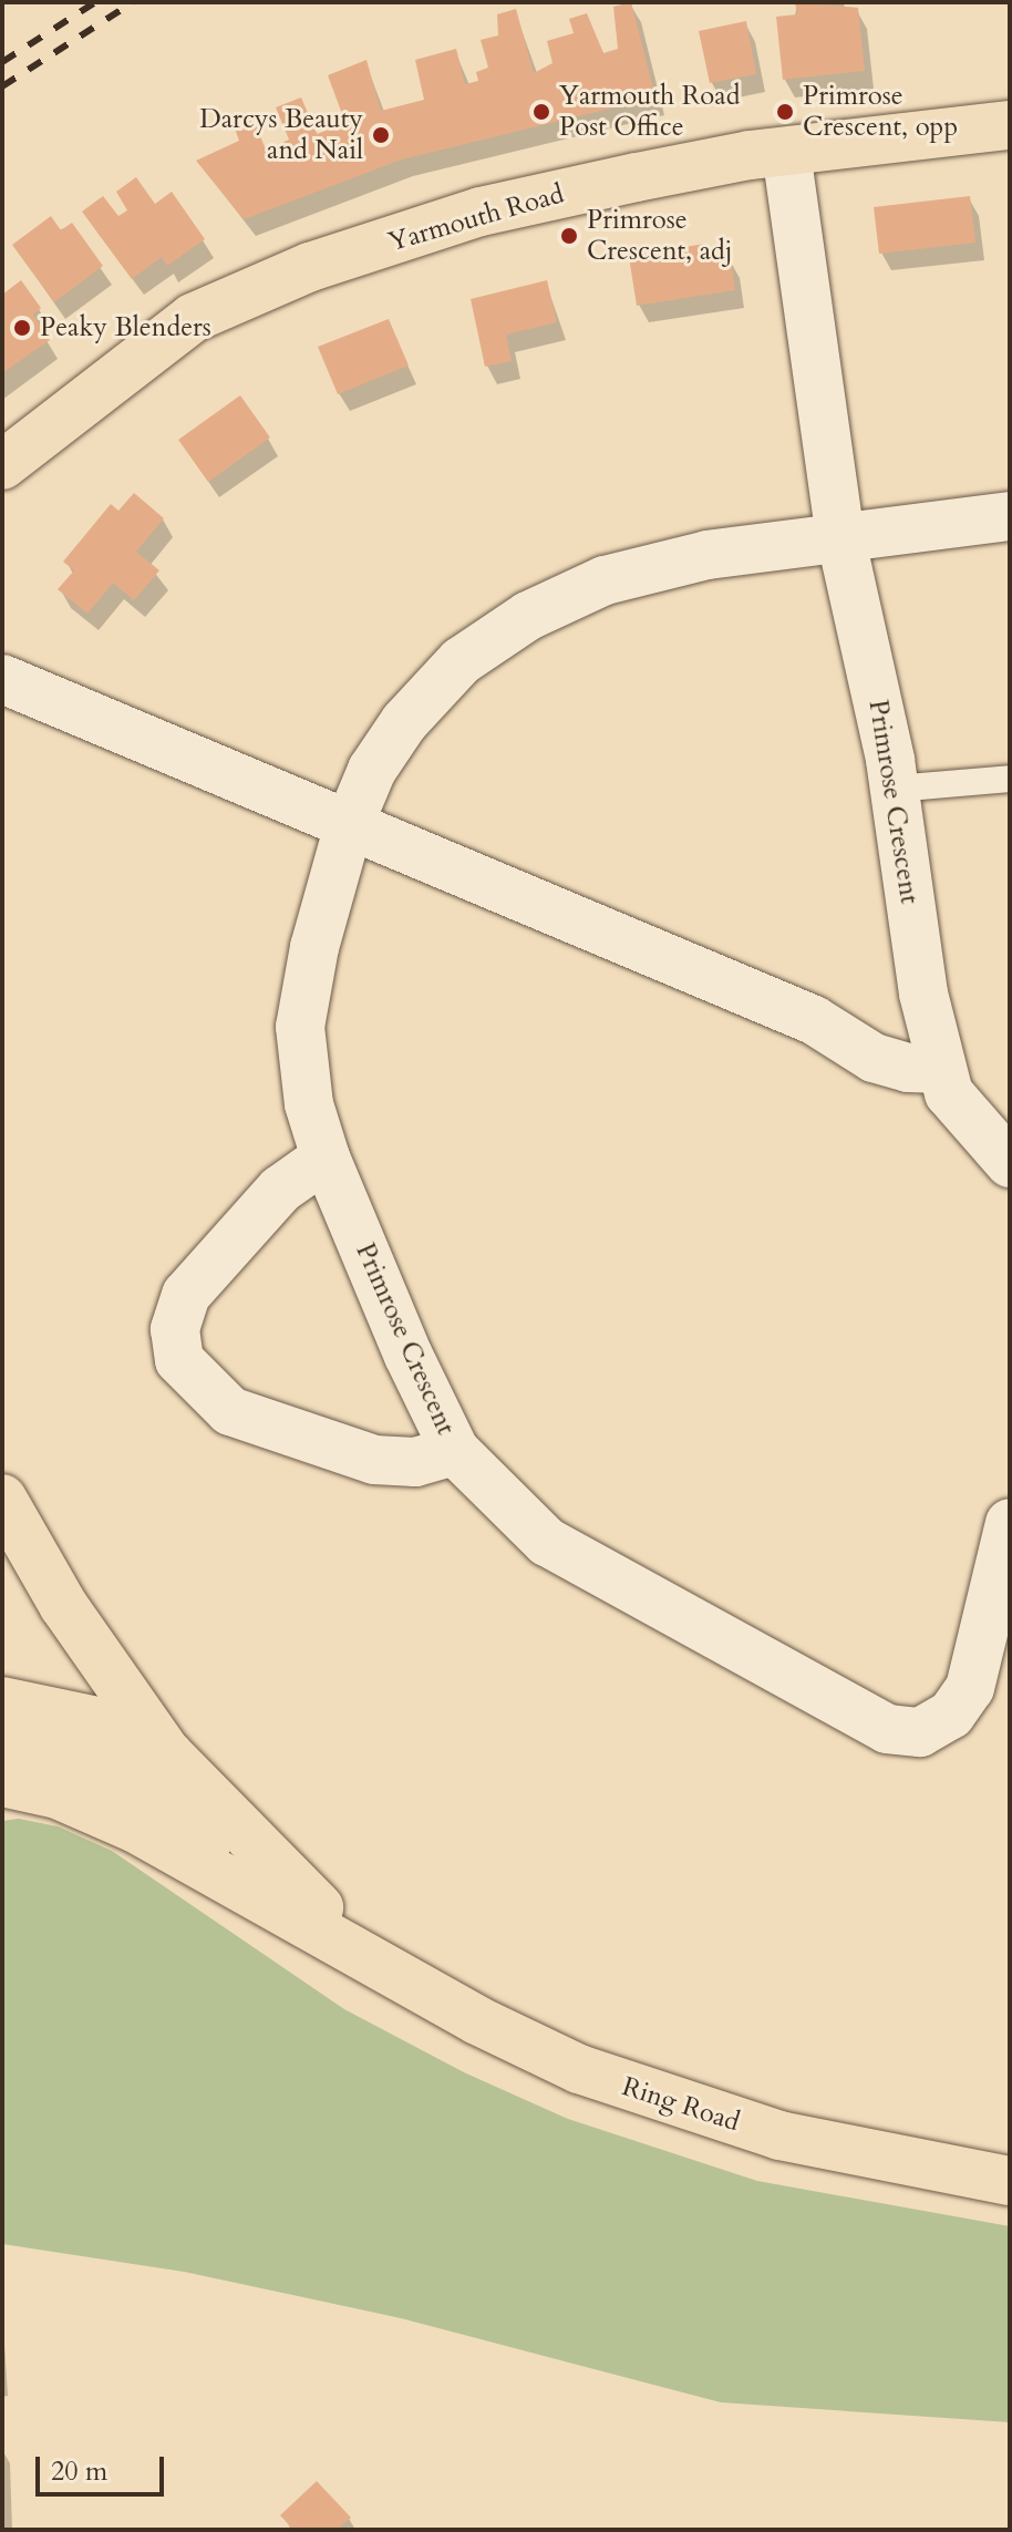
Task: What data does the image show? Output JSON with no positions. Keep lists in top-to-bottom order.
{
  "streets": {
    "main road": ["Yarmouth Road", "Ring Road"],
    "street": ["Primrose Crescent"]
  },
  "crossings": [
    ["Yarmouth Road", "Primrose Crescent"]
  ],
  "places": [
    "Yarmouth Road Post Office",
    "Primrose Crescent, opp",
    "Darcys Beauty and Nail",
    "Primrose Crescent, adj",
    "Peaky Blenders"
  ],
  "scale_bar": "20 m"
}
